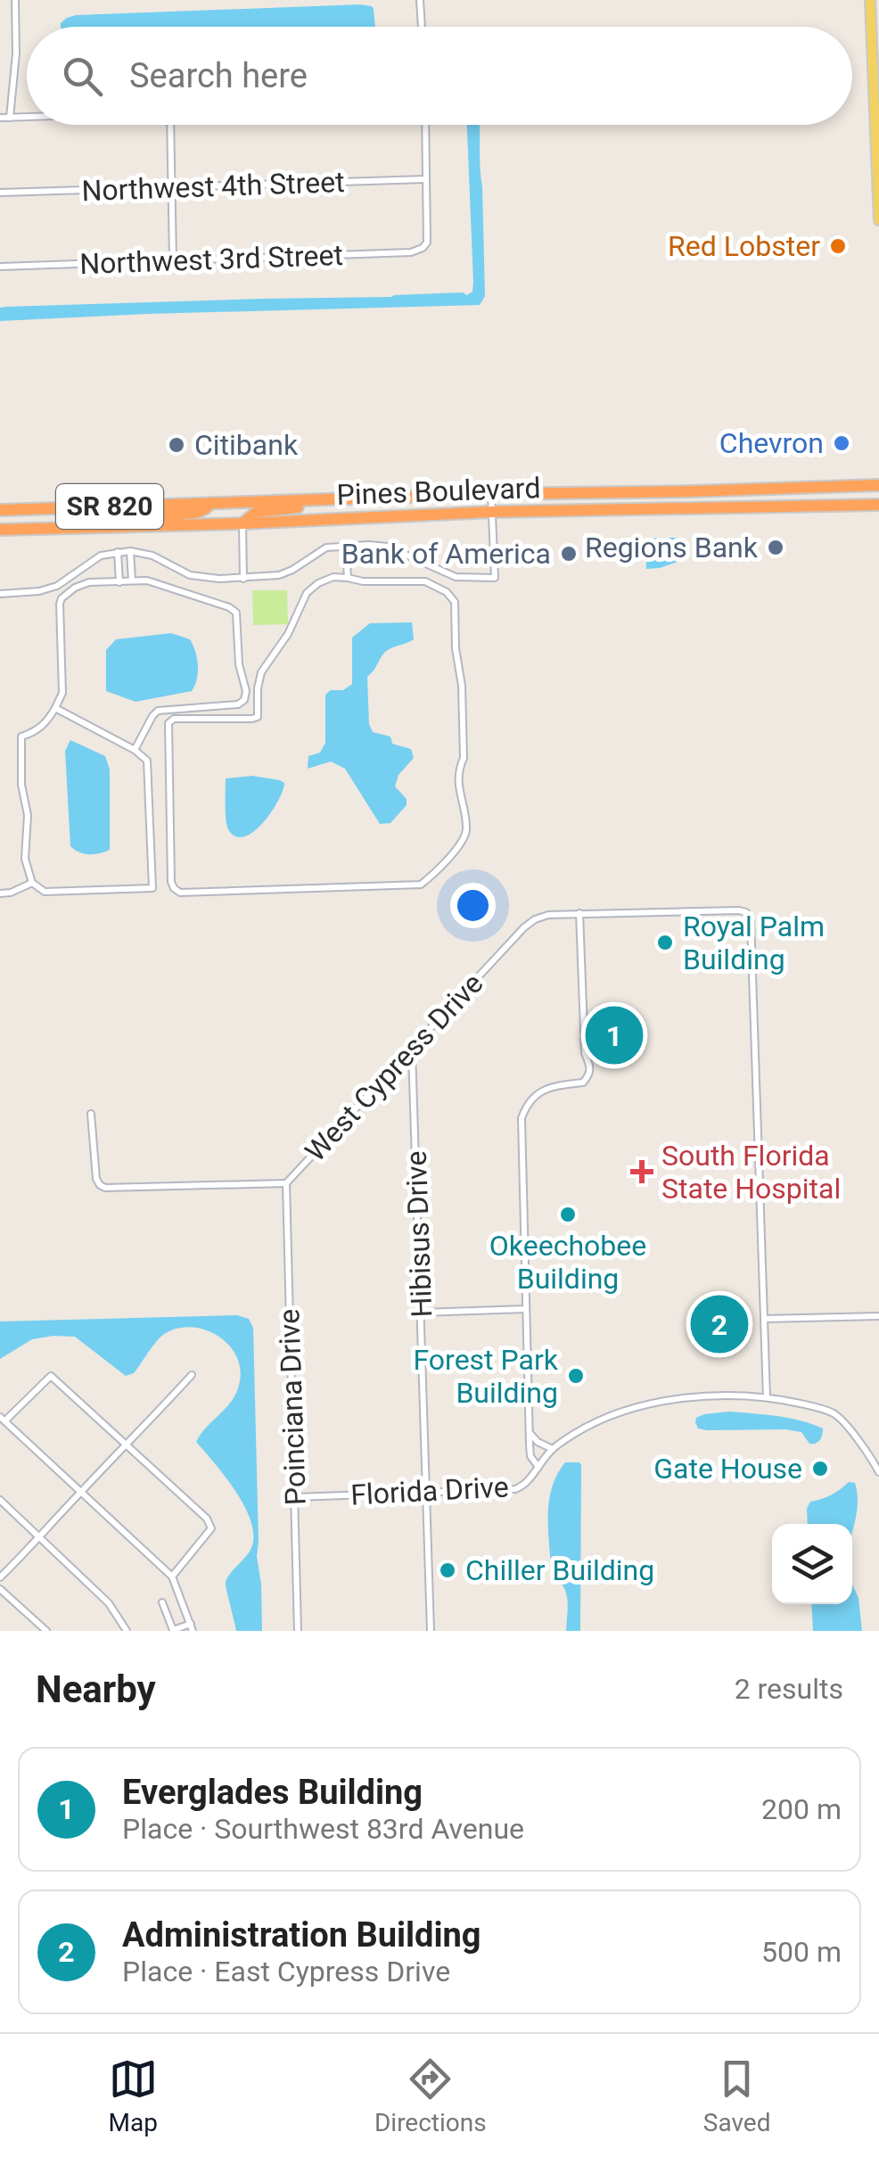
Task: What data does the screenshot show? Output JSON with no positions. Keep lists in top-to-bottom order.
{
  "streets": {
    "highway": ["Pines Boulevard", "SR 820"],
    "street": [
      "Northwest 4th Street",
      "Northwest 3rd Street",
      "West Cypress Drive",
      "Hibisus Drive",
      "Poinciana Drive",
      "Florida Drive"
    ]
  },
  "crossings": [
    ["Northwest 4th Street", "Northwest 3rd Street"],
    ["West Cypress Drive", "Hibisus Drive"],
    ["West Cypress Drive", "Poinciana Drive"],
    ["Hibisus Drive", "Florida Drive"],
    ["Poinciana Drive", "Florida Drive"]
  ],
  "places": {
    "other": [
      "Red Lobster",
      "Chevron",
      "Citibank",
      "Regions Bank",
      "Bank of America",
      "Royal Palm Building",
      "Okeechobee Building",
      "Forest Park Building",
      "Gate House",
      "Chiller Building"
    ],
    "health": ["South Florida State Hospital"]
  },
  "page": {
    "search": "Search here",
    "pins": ["1", "2"],
    "heading": ["Nearby", "2 results"],
    "list": [
      {
        "mark": "1",
        "name": "Everglades Building",
        "note": "Place · Sourthwest 83rd Avenue",
        "value": "200 m"
      },
      {
        "mark": "2",
        "name": "Administration Building",
        "note": "Place · East Cypress Drive",
        "value": "500 m"
      }
    ],
    "nav": ["Map", "Directions", "Saved"]
  }
}
